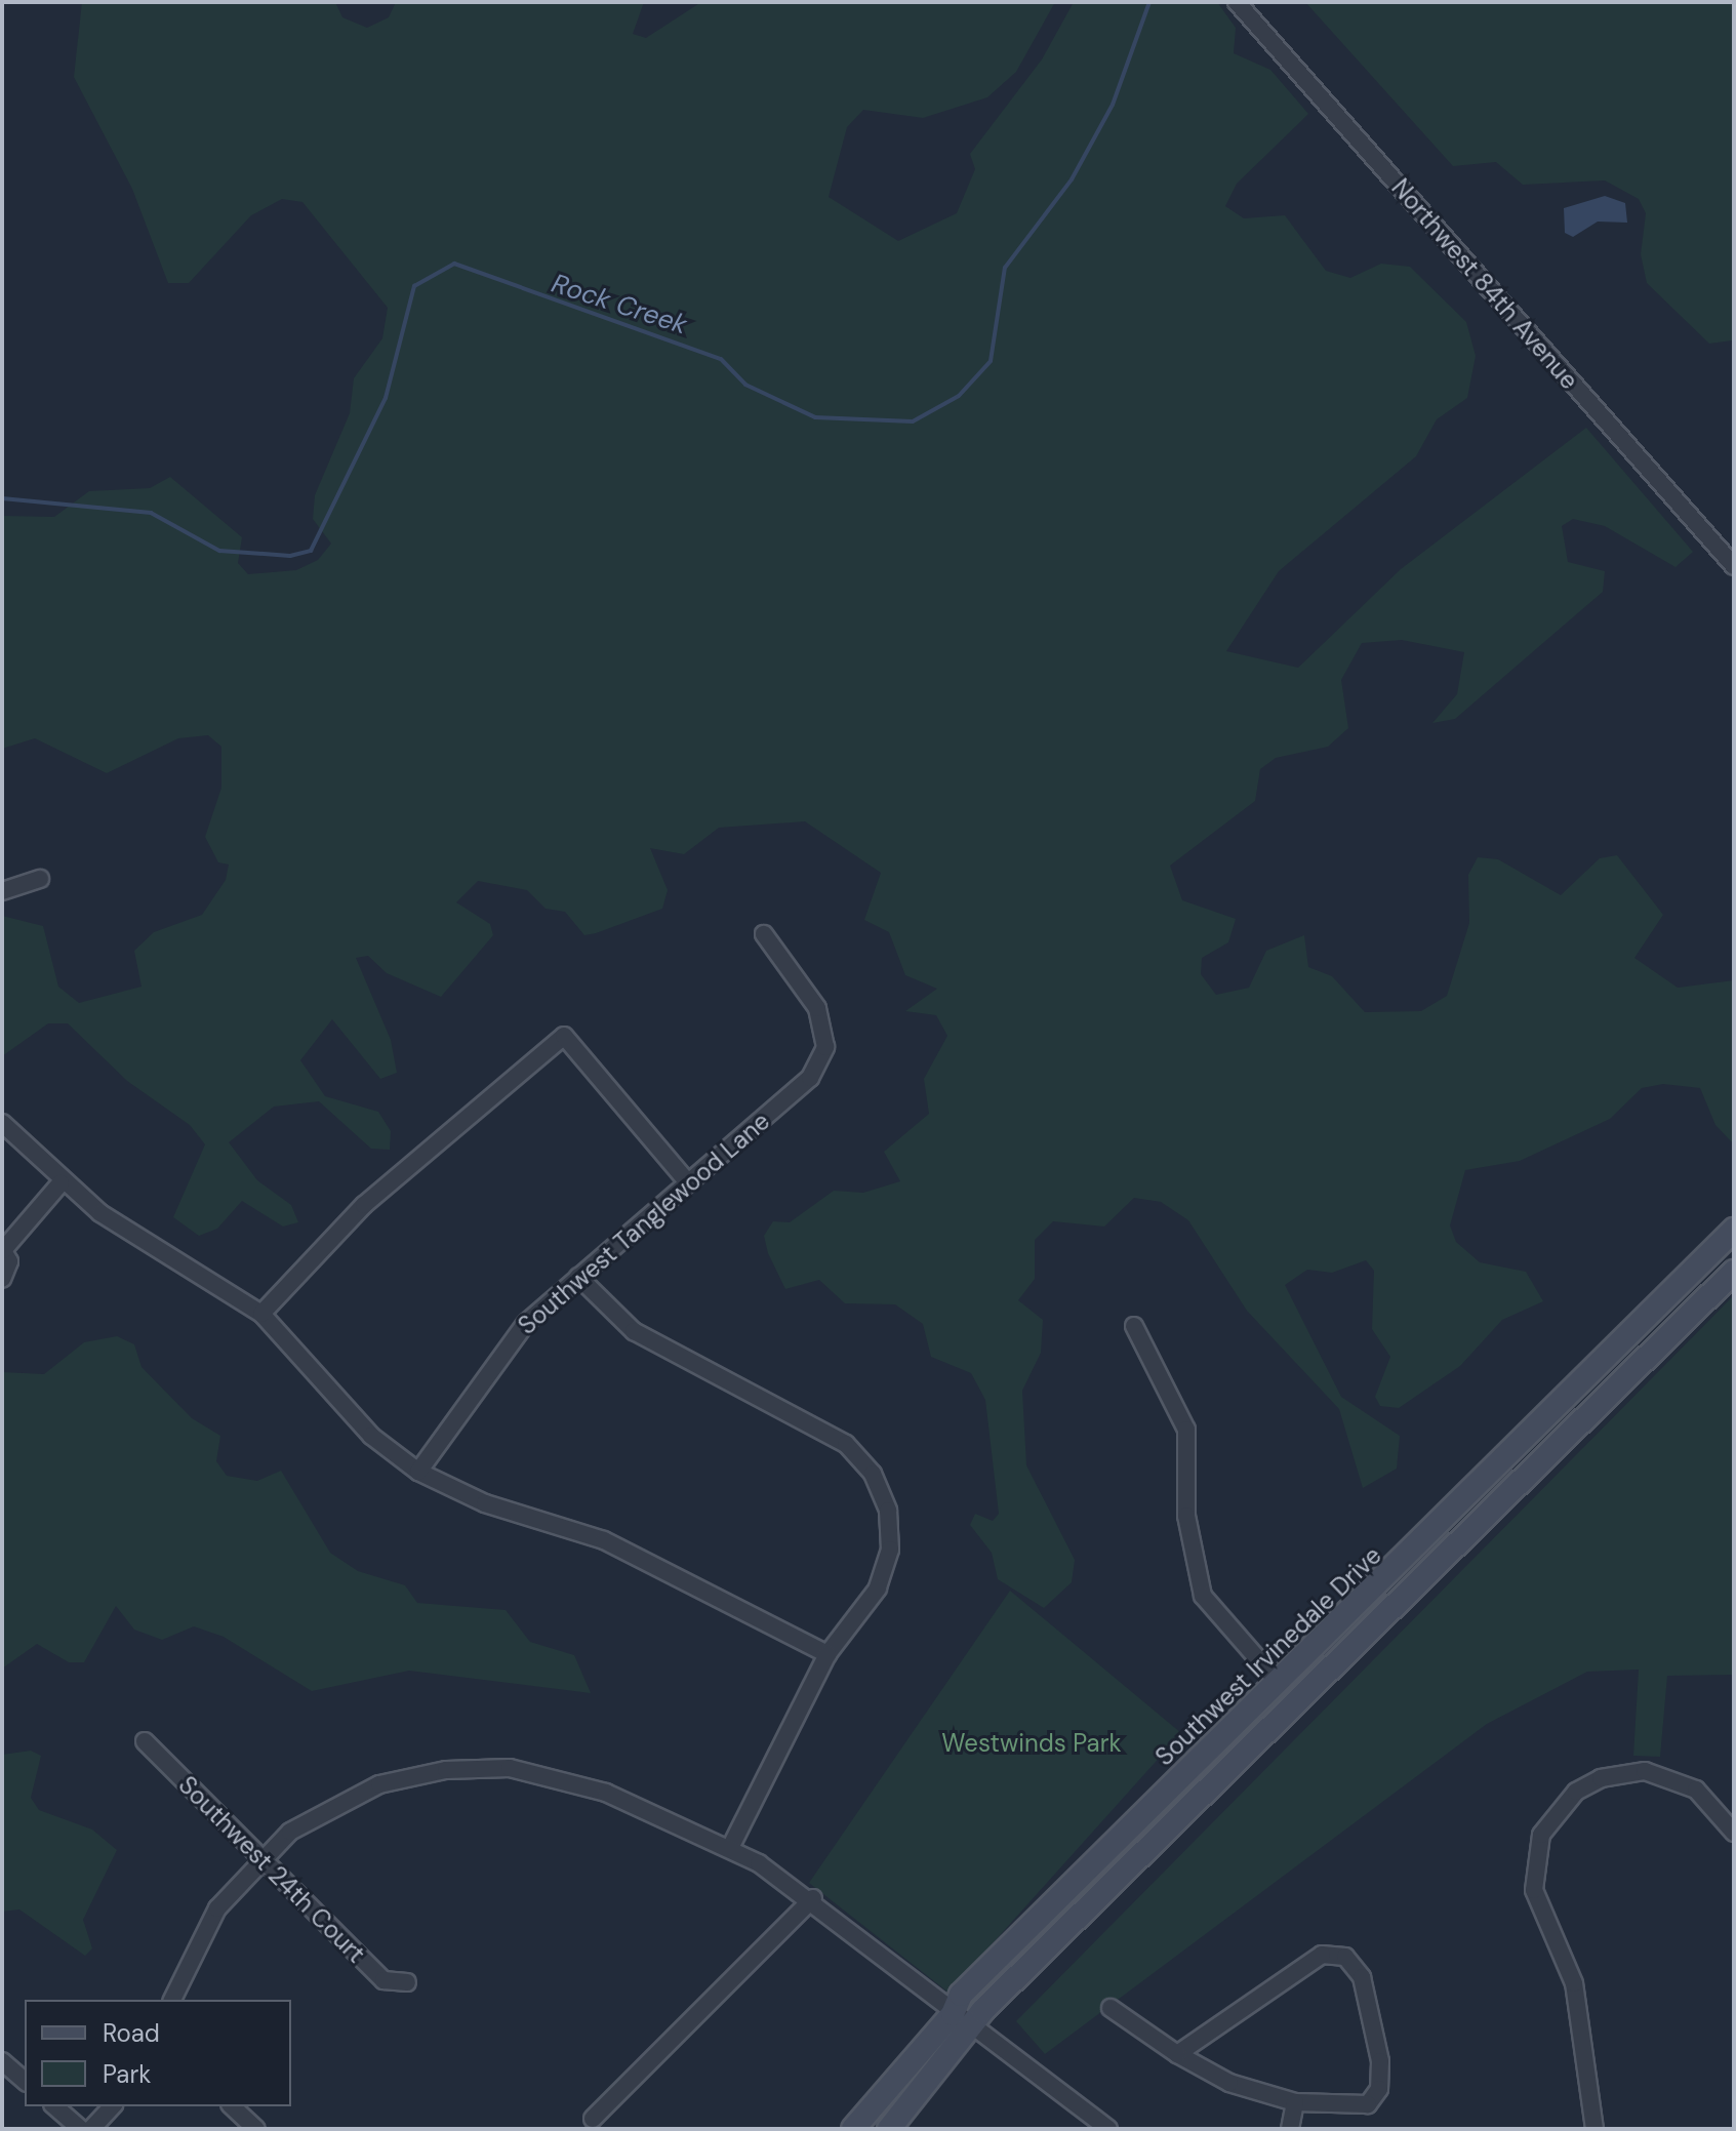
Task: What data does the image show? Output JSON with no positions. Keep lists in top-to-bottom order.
{
  "streets": {
    "main road": ["Southwest Irvinedale Drive"],
    "street": ["Northwest 84th Avenue", "Southwest Tanglewood Lane", "Southwest 24th Court"]
  },
  "water": ["Rock Creek"],
  "parks": ["Westwinds Park"],
  "legend": ["Road", "Park"]
}
